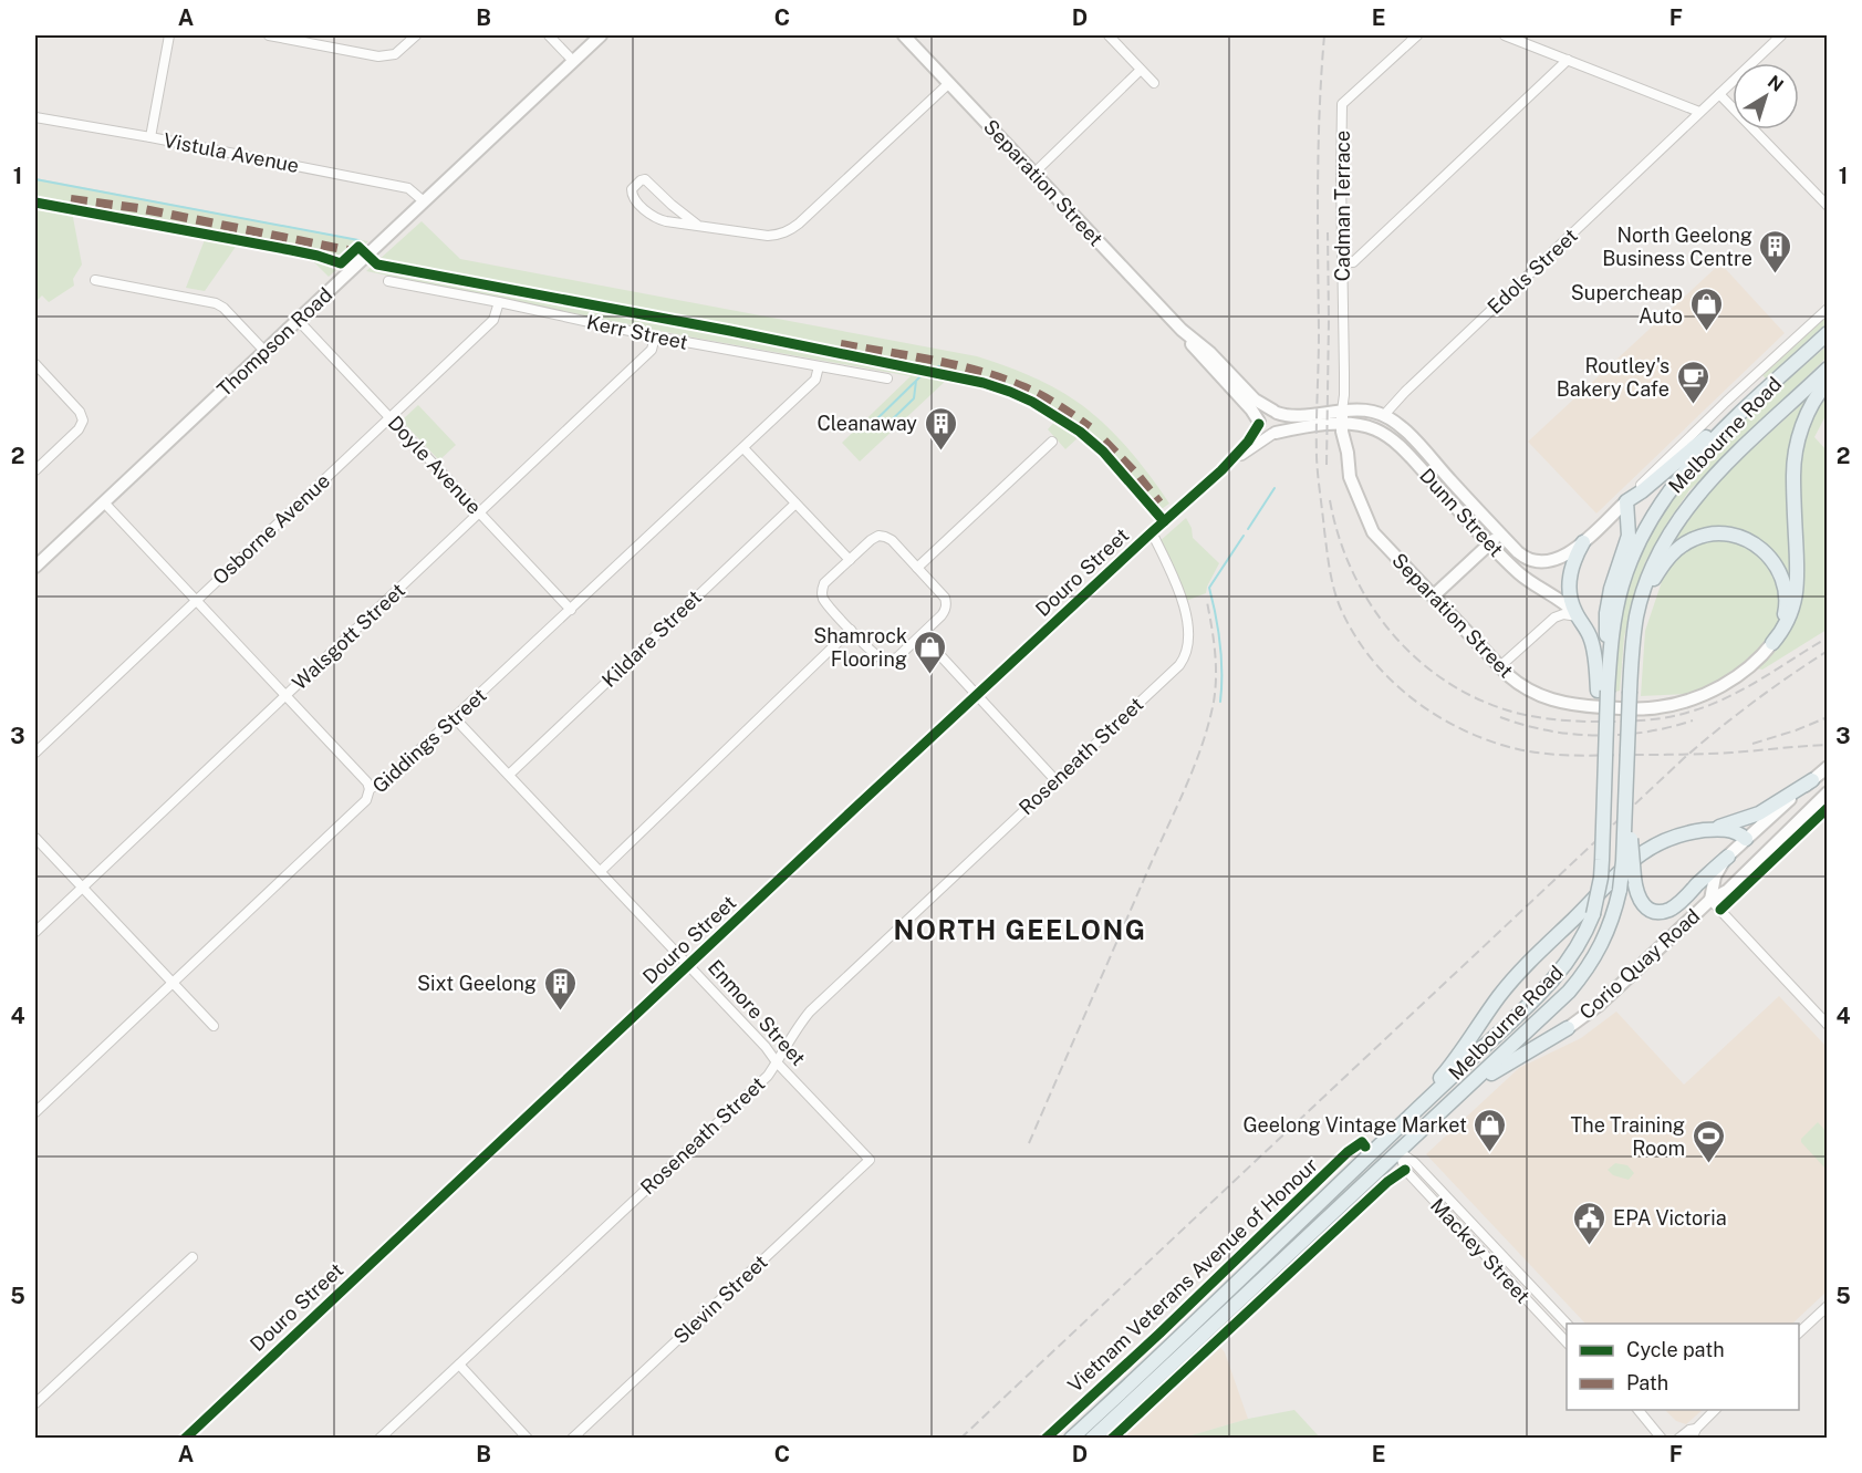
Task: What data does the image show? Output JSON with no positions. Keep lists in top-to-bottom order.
{
  "streets": {
    "highway": ["Melbourne Road", "Mackey Street"],
    "main road": [
      "Separation Street",
      "Edols Street",
      "Thompson Road",
      "Dunn Street",
      "Corio Quay Road"
    ],
    "street": [
      "Vistula Avenue",
      "Cadman Terrace",
      "Kerr Street",
      "Doyle Avenue",
      "Osborne Avenue",
      "Douro Street",
      "Walsgott Street",
      "Kildare Street",
      "Giddings Street",
      "Roseneath Street",
      "Enmore Street",
      "Slevin Street"
    ],
    "cycle path": ["Vietnam Veterans Avenue of Honour"]
  },
  "crossings": [
    ["Vistula Avenue", "Thompson Road"],
    ["Separation Street", "Dunn Street"],
    ["Separation Street", "Douro Street"],
    ["Edols Street", "Dunn Street"],
    ["Kerr Street", "Osborne Avenue"],
    ["Kerr Street", "Walsgott Street"],
    ["Kerr Street", "Giddings Street"],
    ["Thompson Road", "Doyle Avenue"],
    ["Melbourne Road", "Mackey Street"],
    ["Doyle Avenue", "Osborne Avenue"],
    ["Doyle Avenue", "Walsgott Street"],
    ["Doyle Avenue", "Giddings Street"],
    ["Douro Street", "Roseneath Street"],
    ["Douro Street", "Enmore Street"],
    ["Kildare Street", "Enmore Street"],
    ["Giddings Street", "Enmore Street"],
    ["Roseneath Street", "Enmore Street"],
    ["Enmore Street", "Slevin Street"]
  ],
  "districts": ["NORTH GEELONG"],
  "places": {
    "building": ["North Geelong Business Centre", "Cleanaway", "Sixt Geelong"],
    "shop": ["Supercheap Auto", "Shamrock Flooring", "Geelong Vintage Market"],
    "cafe": ["Routley's Bakery Cafe"],
    "sports": ["The Training Room"],
    "public building": ["EPA Victoria"]
  },
  "legend": ["Cycle path", "Path"],
  "north": "top right",
  "grid": {
    "columns": [
      "A",
      "B",
      "C",
      "D",
      "E",
      "F"
    ],
    "rows": [
      "1",
      "2",
      "3",
      "4",
      "5"
    ]
  }
}
